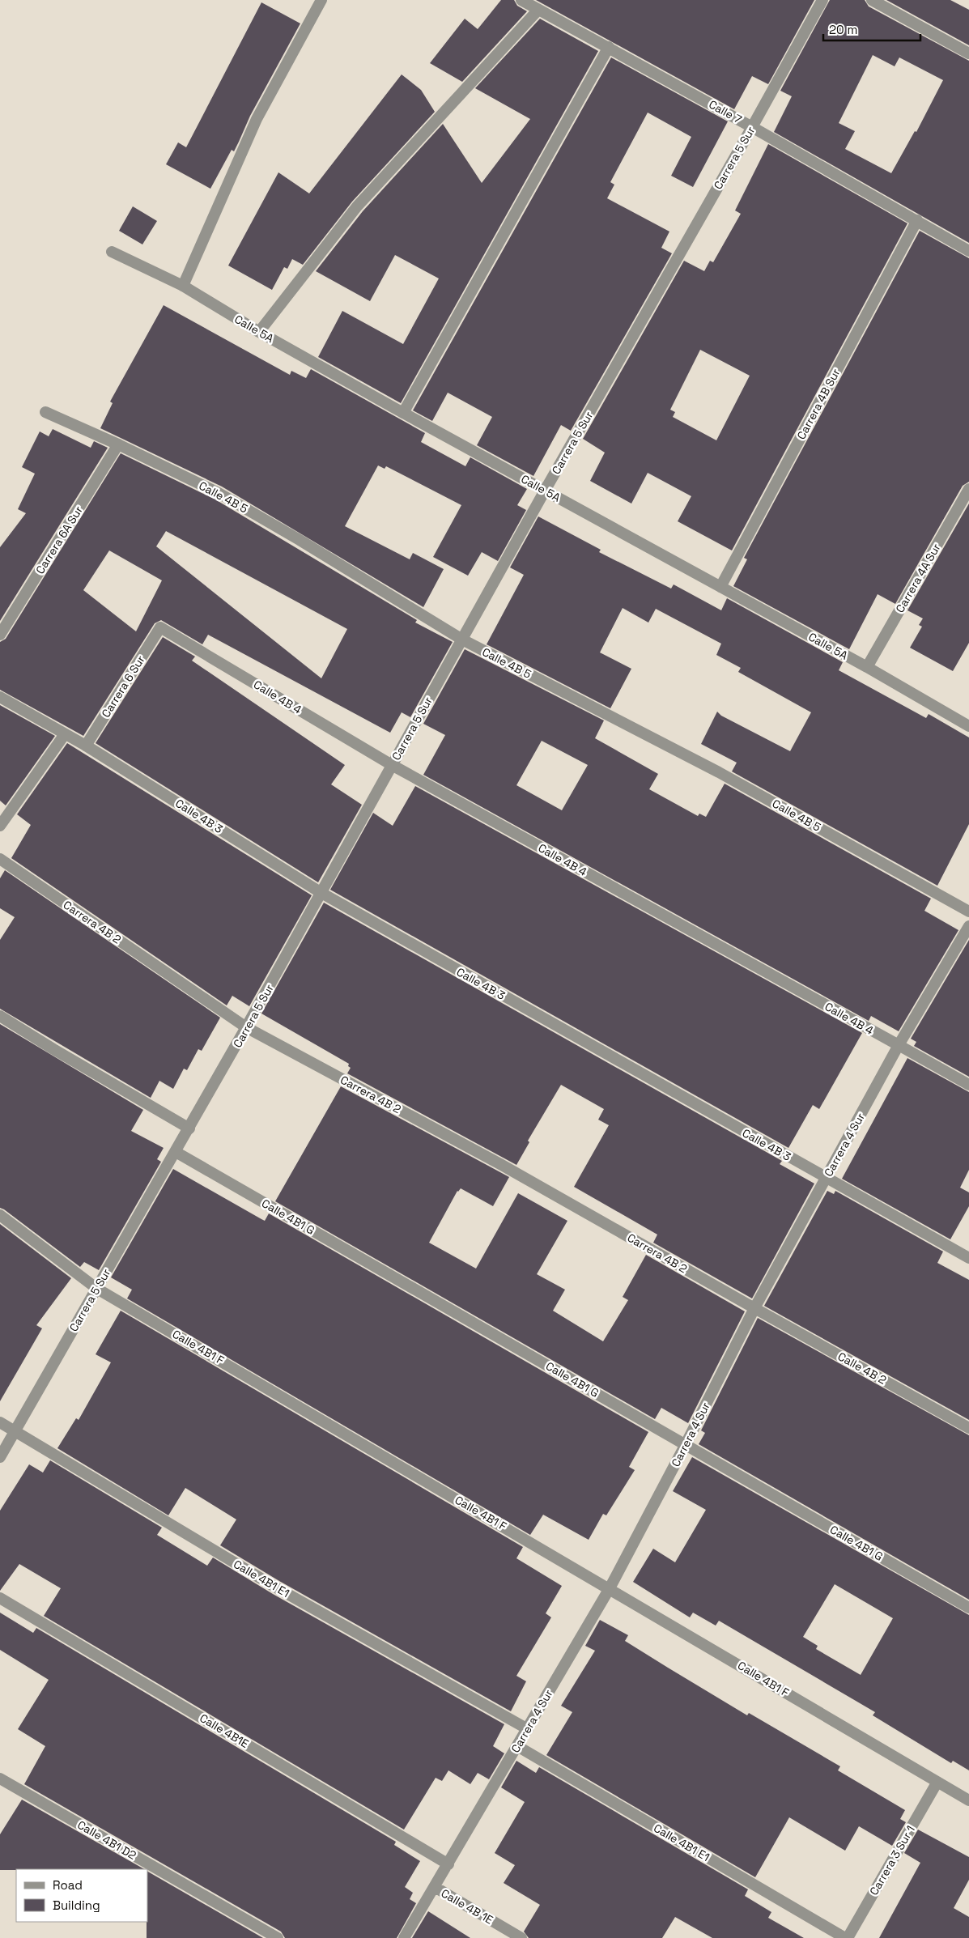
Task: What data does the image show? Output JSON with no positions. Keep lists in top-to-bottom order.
{
  "streets": {
    "street": [
      "Calle 7",
      "Carrera 5 Sur",
      "Calle 5A",
      "Carrera 4B Sur",
      "Calle 4B 5",
      "Carrera 6A Sur",
      "Carrera 4A Sur",
      "Carrera 6 Sur",
      "Calle 4B 4",
      "Calle 4B 3",
      "Carrera 4B 2",
      "Carrera 4 Sur",
      "Calle 4B1 G",
      "Calle 4B1 F",
      "Calle 4B 2",
      "Calle 4B1 E1",
      "Calle 4B1E",
      "Calle 4B1 D2",
      "Carrera 3 Sur 1",
      "Calle 4B 1E"
    ]
  },
  "crossings": [
    ["Calle 7", "Carrera 5 Sur"],
    ["Calle 7", "Carrera 4B Sur"],
    ["Carrera 5 Sur", "Calle 5A"],
    ["Carrera 5 Sur", "Calle 4B 5"],
    ["Carrera 5 Sur", "Calle 4B 4"],
    ["Carrera 5 Sur", "Calle 4B 3"],
    ["Carrera 5 Sur", "Carrera 4B 2"],
    ["Carrera 5 Sur", "Calle 4B1 G"],
    ["Carrera 5 Sur", "Calle 4B1 F"],
    ["Carrera 5 Sur", "Calle 4B1 E1"],
    ["Calle 5A", "Carrera 4B Sur"],
    ["Calle 5A", "Carrera 4A Sur"],
    ["Calle 4B 5", "Carrera 6A Sur"],
    ["Carrera 6 Sur", "Calle 4B 4"],
    ["Carrera 6 Sur", "Calle 4B 3"],
    ["Calle 4B 4", "Carrera 4 Sur"],
    ["Calle 4B 3", "Carrera 4 Sur"],
    ["Carrera 4B 2", "Carrera 4 Sur"],
    ["Carrera 4B 2", "Calle 4B 2"],
    ["Carrera 4 Sur", "Calle 4B1 G"],
    ["Carrera 4 Sur", "Calle 4B1 F"],
    ["Carrera 4 Sur", "Calle 4B 2"],
    ["Carrera 4 Sur", "Calle 4B1 E1"],
    ["Carrera 4 Sur", "Calle 4B1E"],
    ["Carrera 4 Sur", "Calle 4B 1E"],
    ["Calle 4B1 F", "Carrera 3 Sur 1"],
    ["Calle 4B1 E1", "Carrera 3 Sur 1"]
  ],
  "legend": ["Road", "Building"],
  "scale_bar": "20 m"
}
